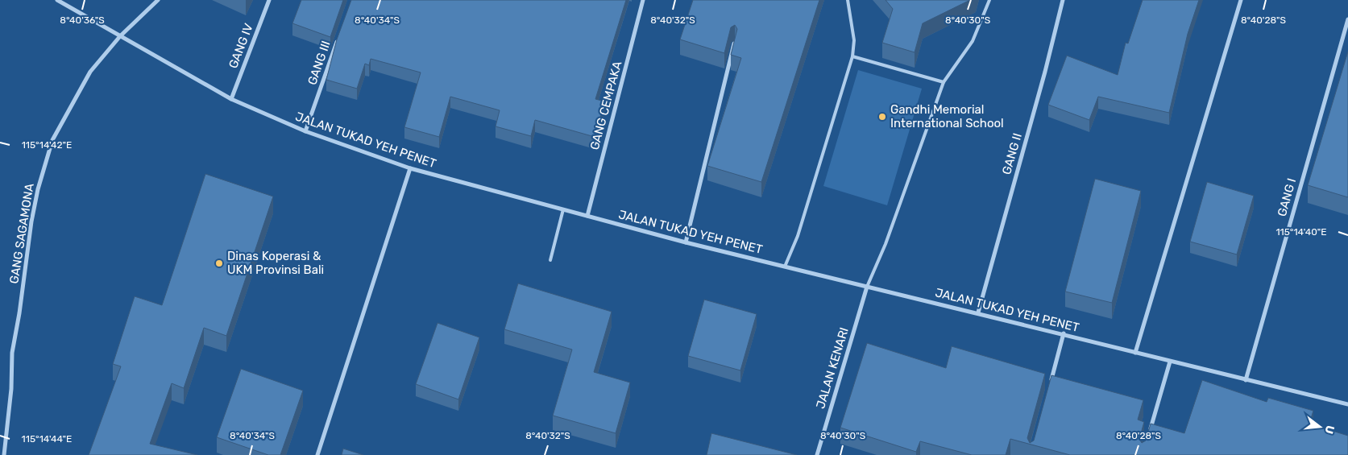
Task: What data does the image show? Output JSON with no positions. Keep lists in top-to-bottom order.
{
  "streets": {
    "street": [
      "GANG IV",
      "GANG III",
      "GANG CEMPAKA",
      "JALAN TUKAD YEH PENET",
      "GANG II",
      "GANG I",
      "GANG SAGAMONA",
      "JALAN KENARI"
    ]
  },
  "crossings": [
    ["GANG IV", "JALAN TUKAD YEH PENET"],
    ["GANG III", "JALAN TUKAD YEH PENET"],
    ["GANG CEMPAKA", "JALAN TUKAD YEH PENET"],
    ["JALAN TUKAD YEH PENET", "GANG II"],
    ["JALAN TUKAD YEH PENET", "GANG I"],
    ["JALAN TUKAD YEH PENET", "GANG SAGAMONA"],
    ["JALAN TUKAD YEH PENET", "JALAN KENARI"]
  ],
  "places": ["Gandhi Memorial International School", "Dinas Koperasi & UKM Provinsi Bali"],
  "north": "right",
  "coordinates": [
    "8°40'36\"S",
    "8°40'34\"S",
    "8°40'32\"S",
    "8°40'30\"S",
    "8°40'28\"S",
    "115°14'42\"E",
    "115°14'40\"E",
    "115°14'44\"E"
  ]
}
